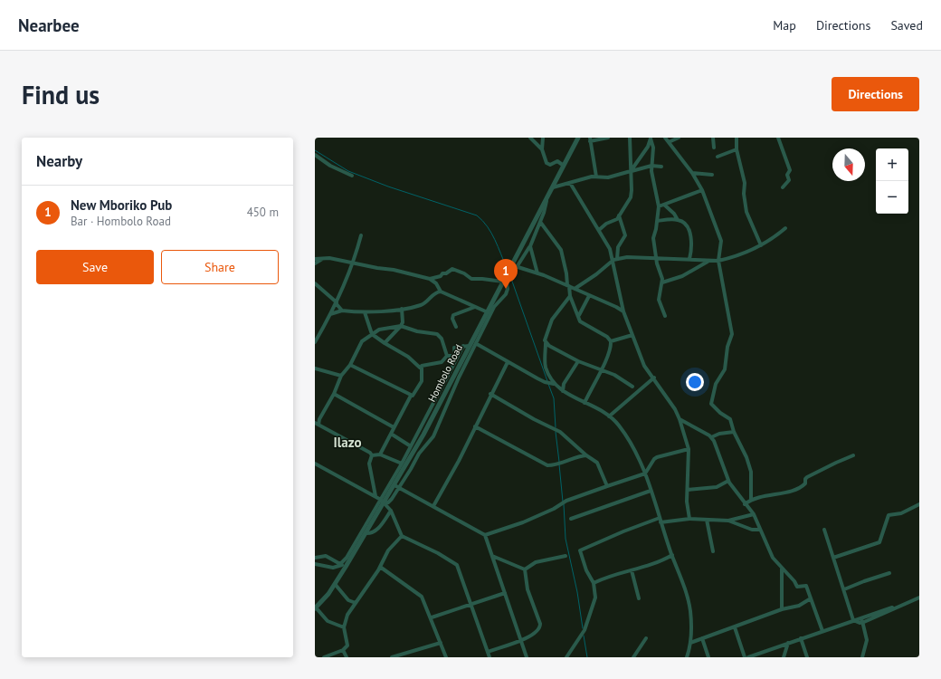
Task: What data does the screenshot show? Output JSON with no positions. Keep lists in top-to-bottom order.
{
  "streets": {
    "street": ["Hombolo Road"]
  },
  "districts": ["Ilazo"],
  "north": "bottom",
  "page": {
    "header": "Nearbee",
    "nav": ["Map", "Directions", "Saved"],
    "buttons": [
      "Directions",
      ["Save", "Share"]
    ],
    "title": "Find us",
    "heading": "Nearby",
    "map_buttons": ["+", "−"],
    "list": [
      {
        "mark": "1",
        "name": "New Mboriko Pub",
        "note": "Bar · Hombolo Road",
        "value": "450 m"
      }
    ],
    "pins": "1"
  }
}
